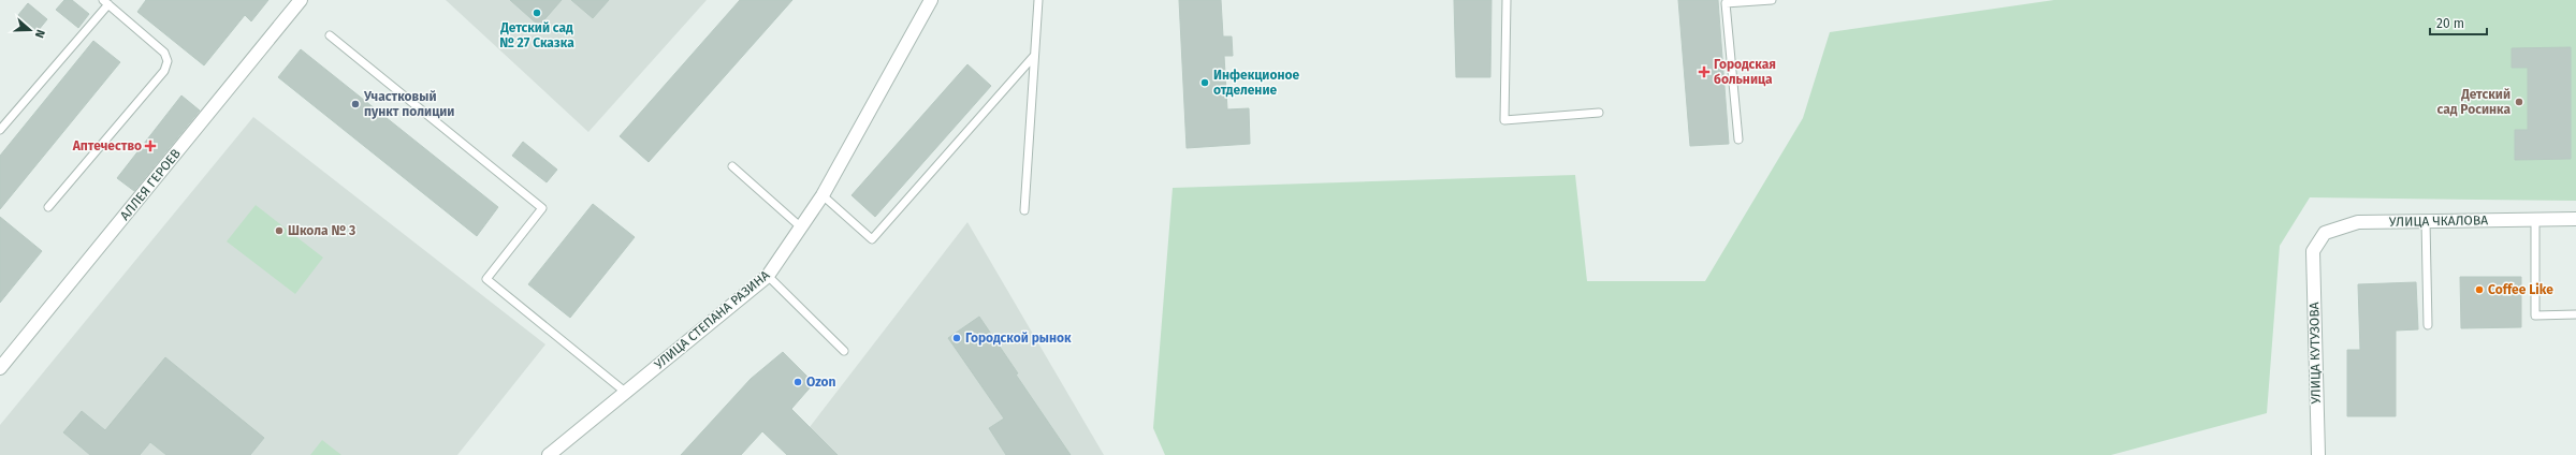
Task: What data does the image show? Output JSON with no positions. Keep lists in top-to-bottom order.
{
  "streets": {
    "street": [
      "АЛЛЕЯ ГЕРОЕВ",
      "УЛИЦА ЧКАЛОВА",
      "УЛИЦА СТЕПАНА РАЗИНА",
      "УЛИЦА КУТУЗОВА"
    ]
  },
  "crossings": [
    ["УЛИЦА ЧКАЛОВА", "УЛИЦА КУТУЗОВА"]
  ],
  "places": {
    "other": [
      "Детский сад № 27 Сказка",
      "Инфекционое отделение",
      "Детский сад Росинка",
      "Участковый пункт полиции",
      "Школа № 3",
      "Coffee Like",
      "Городской рынок",
      "Ozon"
    ],
    "health": ["Городская больница", "Аптечество"]
  },
  "scale_bar": "20 m",
  "north": "right"
}
